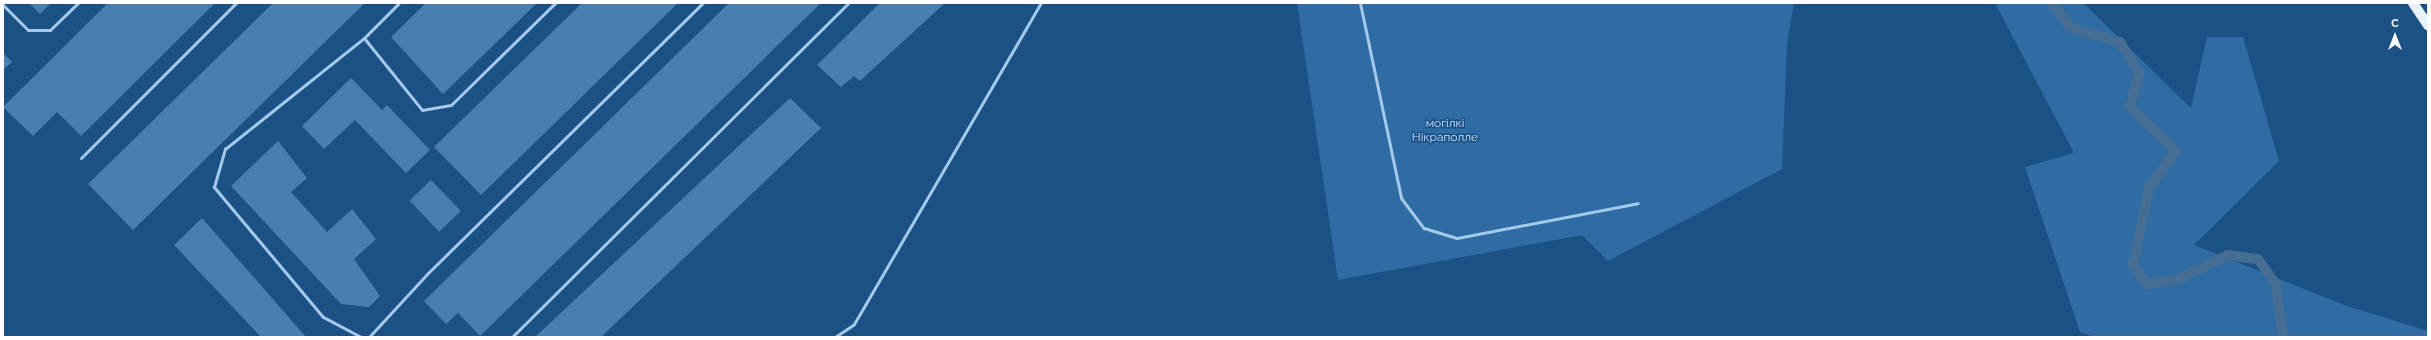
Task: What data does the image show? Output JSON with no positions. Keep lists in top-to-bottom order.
{
  "parks": ["могілкі Нікраполле"],
  "north": "top"
}
